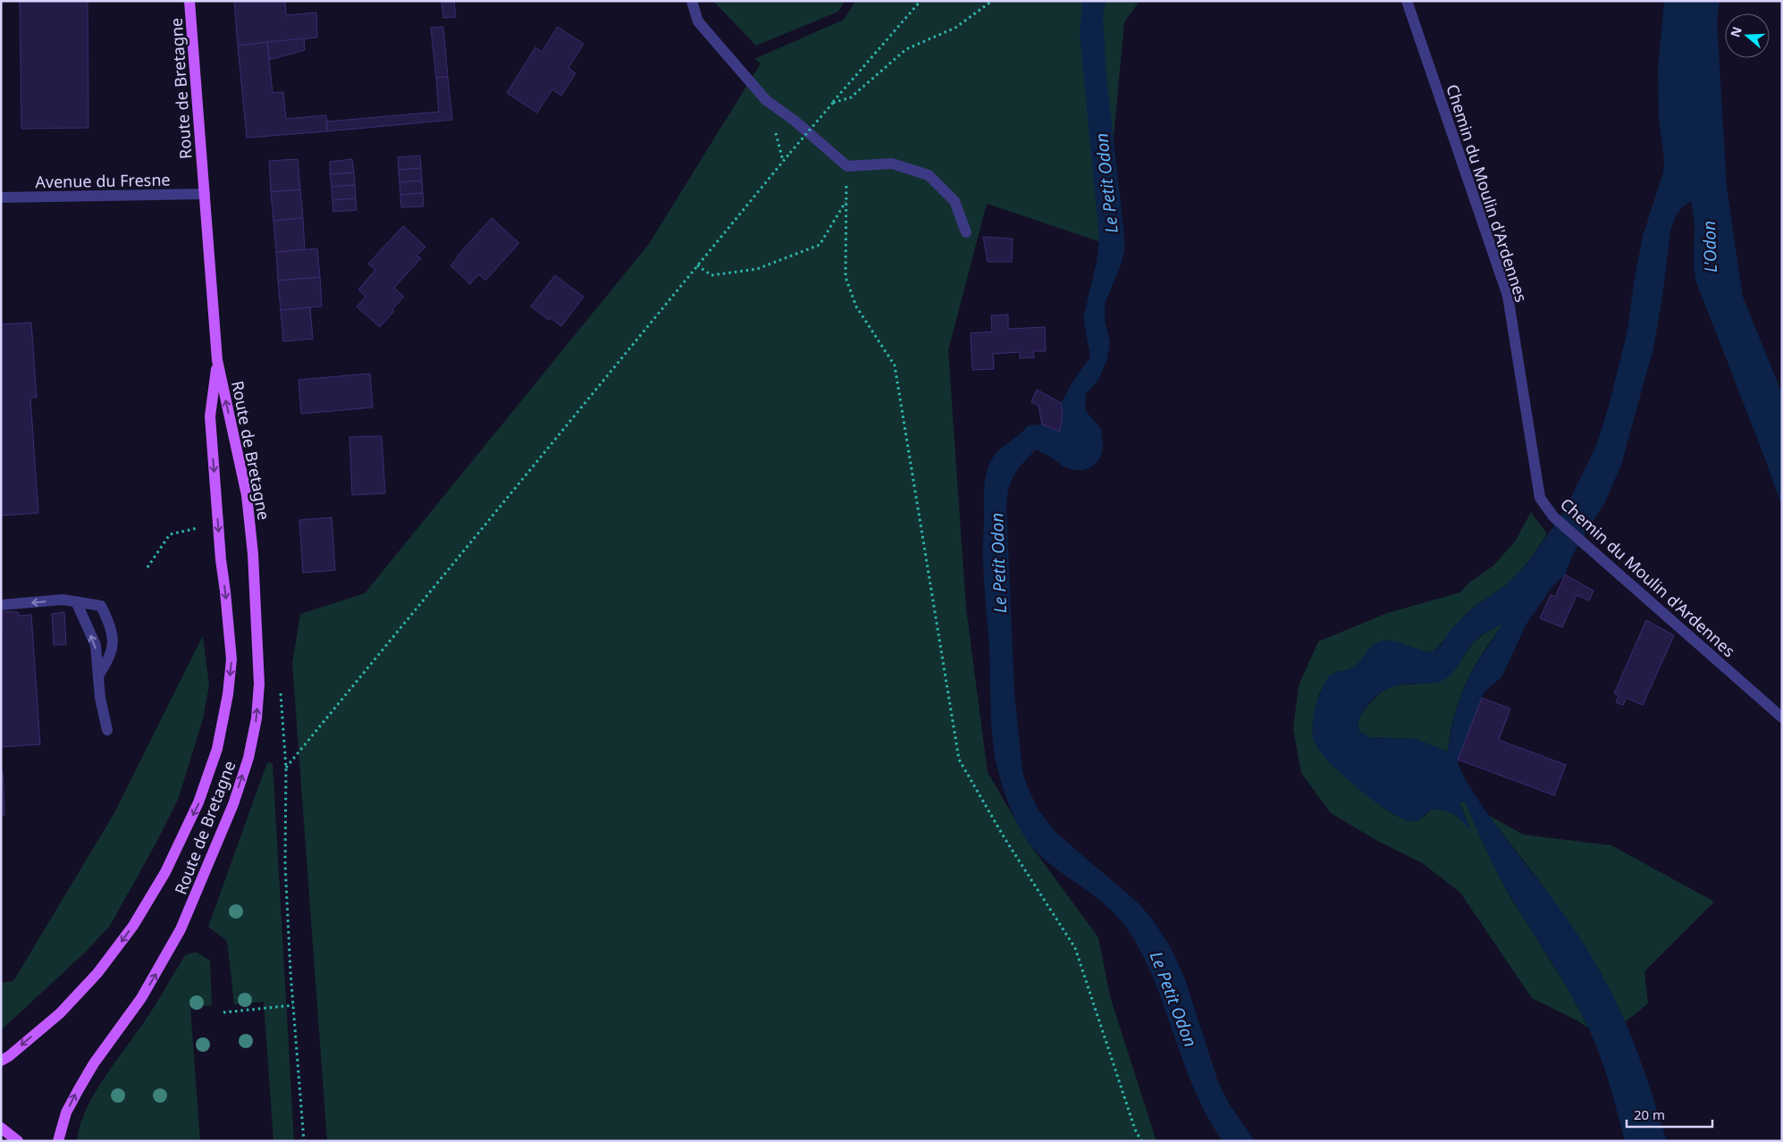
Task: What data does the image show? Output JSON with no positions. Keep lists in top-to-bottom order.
{
  "streets": {
    "main road": ["Route de Bretagne"],
    "street": ["Avenue du Fresne", "Chemin du Moulin d'Ardennes"]
  },
  "crossings": [
    ["Route de Bretagne", "Avenue du Fresne"]
  ],
  "water": ["Le Petit Odon", "L'Odon"],
  "scale_bar": "20 m",
  "north": "left"
}
